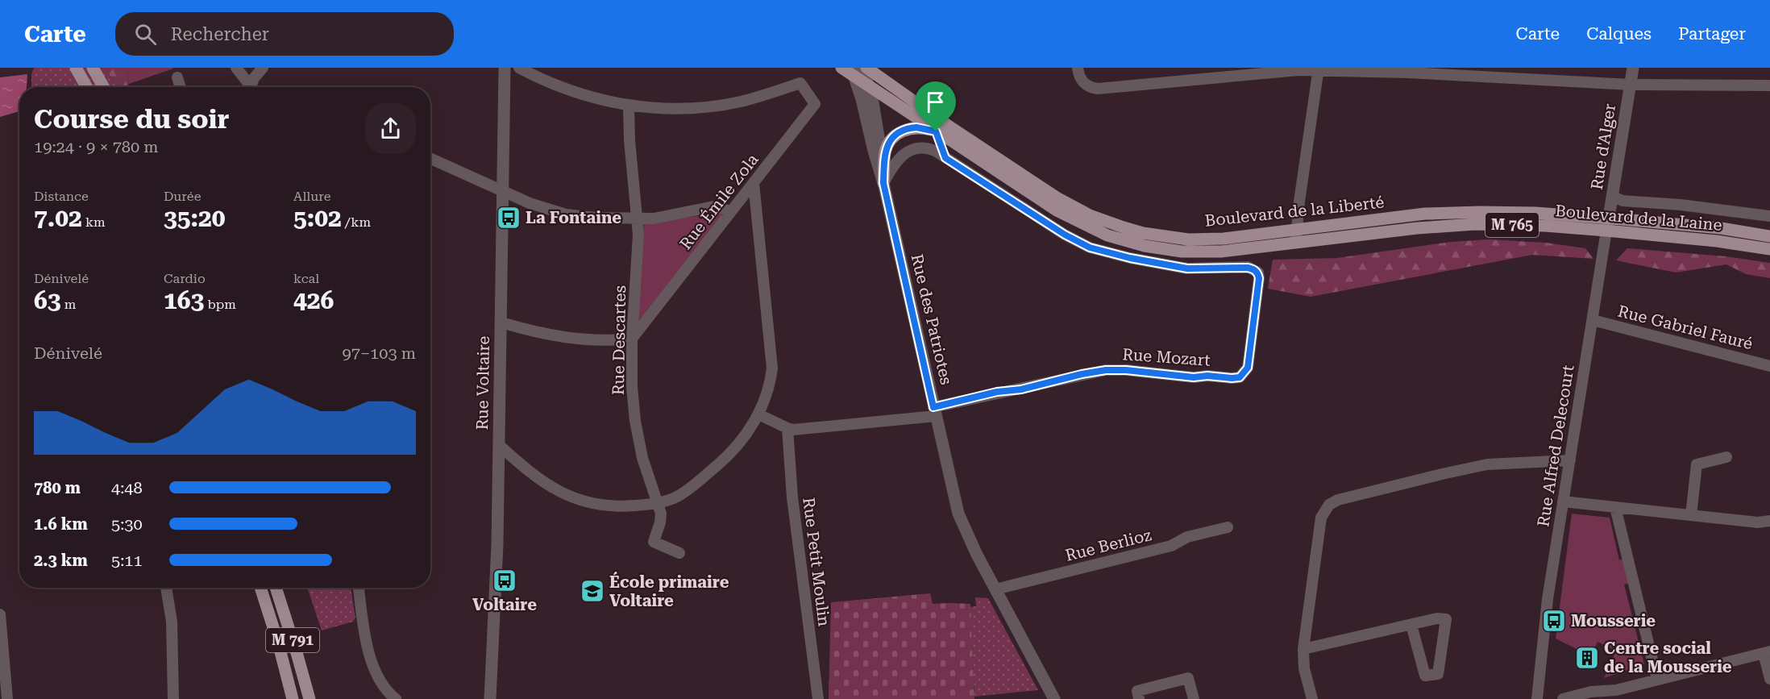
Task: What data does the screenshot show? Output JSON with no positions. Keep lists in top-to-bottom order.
{
  "streets": {
    "main road": [
      "Boulevard de la Liberté",
      "Boulevard de la Laine",
      "M 765",
      "M 791"
    ],
    "street": [
      "Rue d'Alger",
      "Rue Émile Zola",
      "Rue des Patriotes",
      "Rue Gabriel Fauré",
      "Rue Descartes",
      "Rue Mozart",
      "Rue Voltaire",
      "Rue Alfred Delecourt",
      "Rue Berlioz",
      "Rue Petit Moulin"
    ]
  },
  "crossings": [
    ["Rue d'Alger", "Boulevard de la Laine"],
    ["Rue d'Alger", "Rue Alfred Delecourt"],
    ["Rue Émile Zola", "Rue Descartes"],
    ["Boulevard de la Liberté", "Boulevard de la Laine"],
    ["Boulevard de la Liberté", "M 765"],
    ["Boulevard de la Liberté", "Rue des Patriotes"],
    ["Boulevard de la Laine", "Rue Alfred Delecourt"],
    ["M 765", "Rue des Patriotes"],
    ["Rue des Patriotes", "Rue Mozart"],
    ["Rue des Patriotes", "Rue Berlioz"],
    ["Rue Gabriel Fauré", "Rue Alfred Delecourt"]
  ],
  "places": {
    "bus stop": ["La Fontaine", "Voltaire", "Mousserie"],
    "school or university": ["École primaire Voltaire"],
    "building": ["Centre social de la Mousserie"]
  },
  "page": {
    "header": "Carte",
    "search": "Rechercher",
    "nav": ["Carte", "Calques", "Partager"],
    "heading": ["Course du soir", "19:24 · 9 × 780 m"],
    "stats": [
      ["Distance", "7.02 km"],
      ["Durée", "35:20"],
      ["Allure", "5:02 /km"],
      ["Dénivelé", "63 m"],
      ["Cardio", "163 bpm"],
      ["kcal", "426"]
    ],
    "chart": ["Dénivelé", "97–103 m"],
    "list": [
      {
        "name": "780 m",
        "note": "4:48"
      },
      {
        "name": "1.6 km",
        "note": "5:30"
      },
      {
        "name": "2.3 km",
        "note": "5:11"
      }
    ]
  }
}
